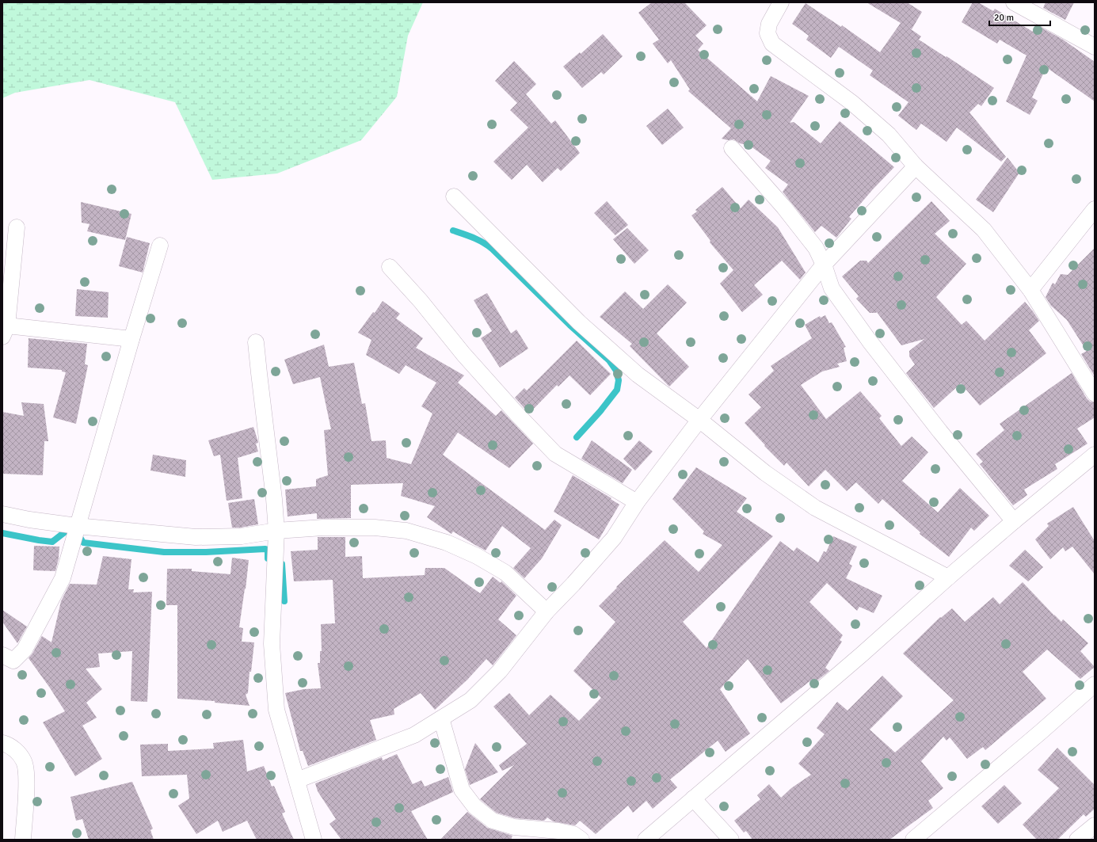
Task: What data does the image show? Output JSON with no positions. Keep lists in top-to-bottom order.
{
  "scale_bar": "20 m"
}
